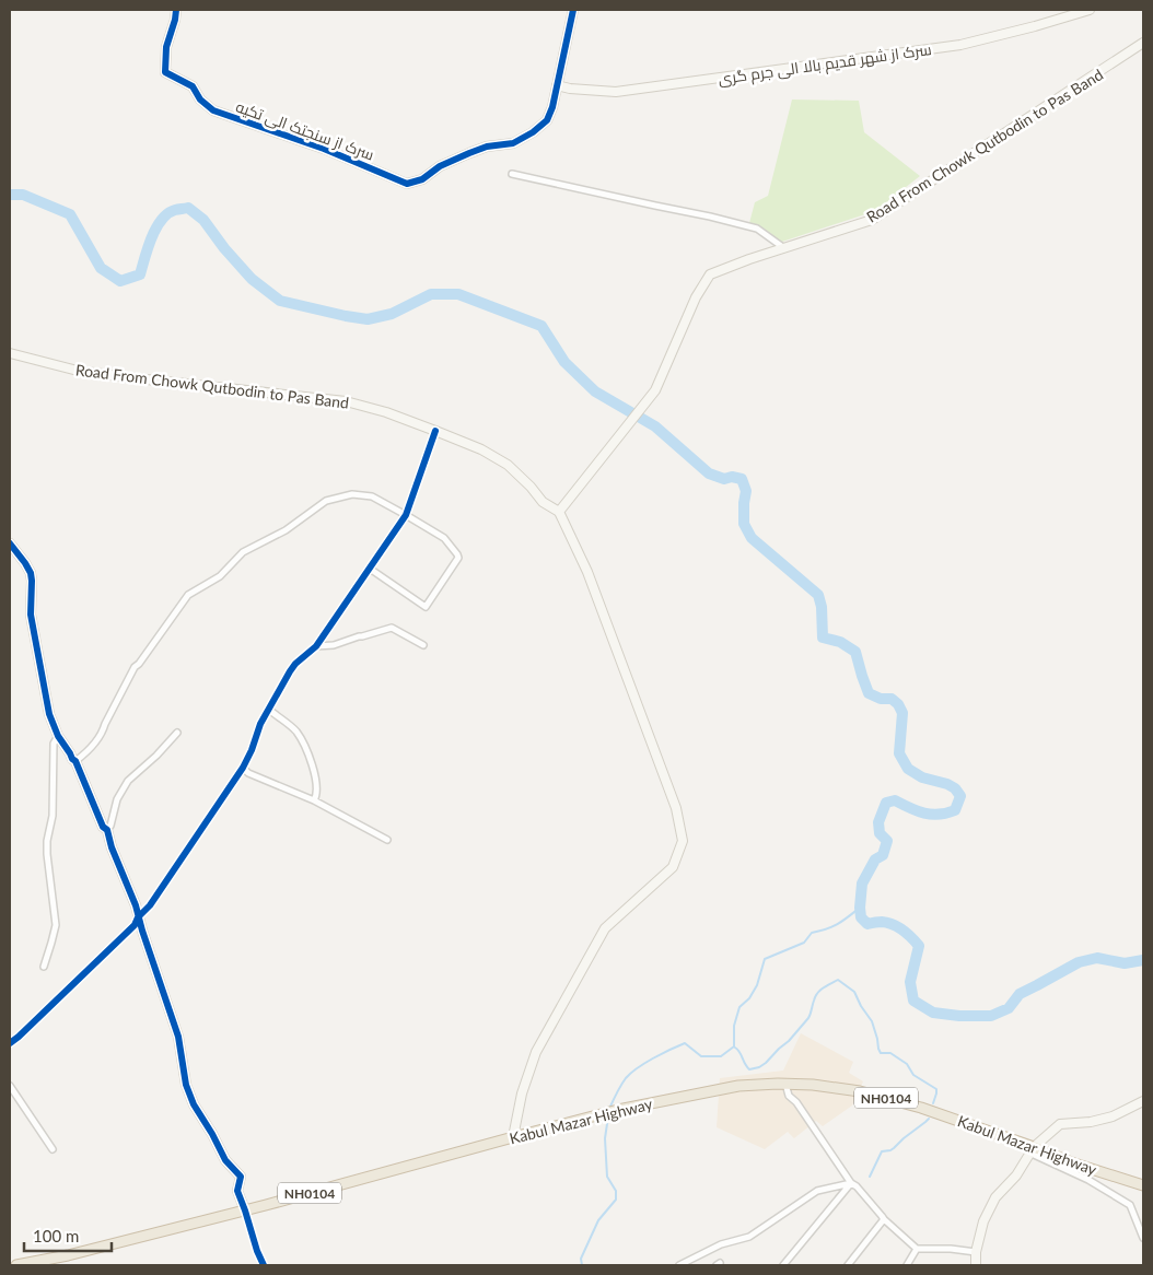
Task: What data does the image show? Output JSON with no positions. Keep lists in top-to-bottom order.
{
  "streets": {
    "highway": ["NH0104", "Kabul Mazar Highway"],
    "street": ["سرک از شهر قدیم بالا الی جرم گری", "سرک از سنجتک الی تکیه", "Road From Chowk Qutbodin to Pas Band"]
  },
  "crossings": [
    ["سرک از شهر قدیم بالا الی جرم گری", "سرک از سنجتک الی تکیه"]
  ],
  "scale_bar": "100 m"
}
